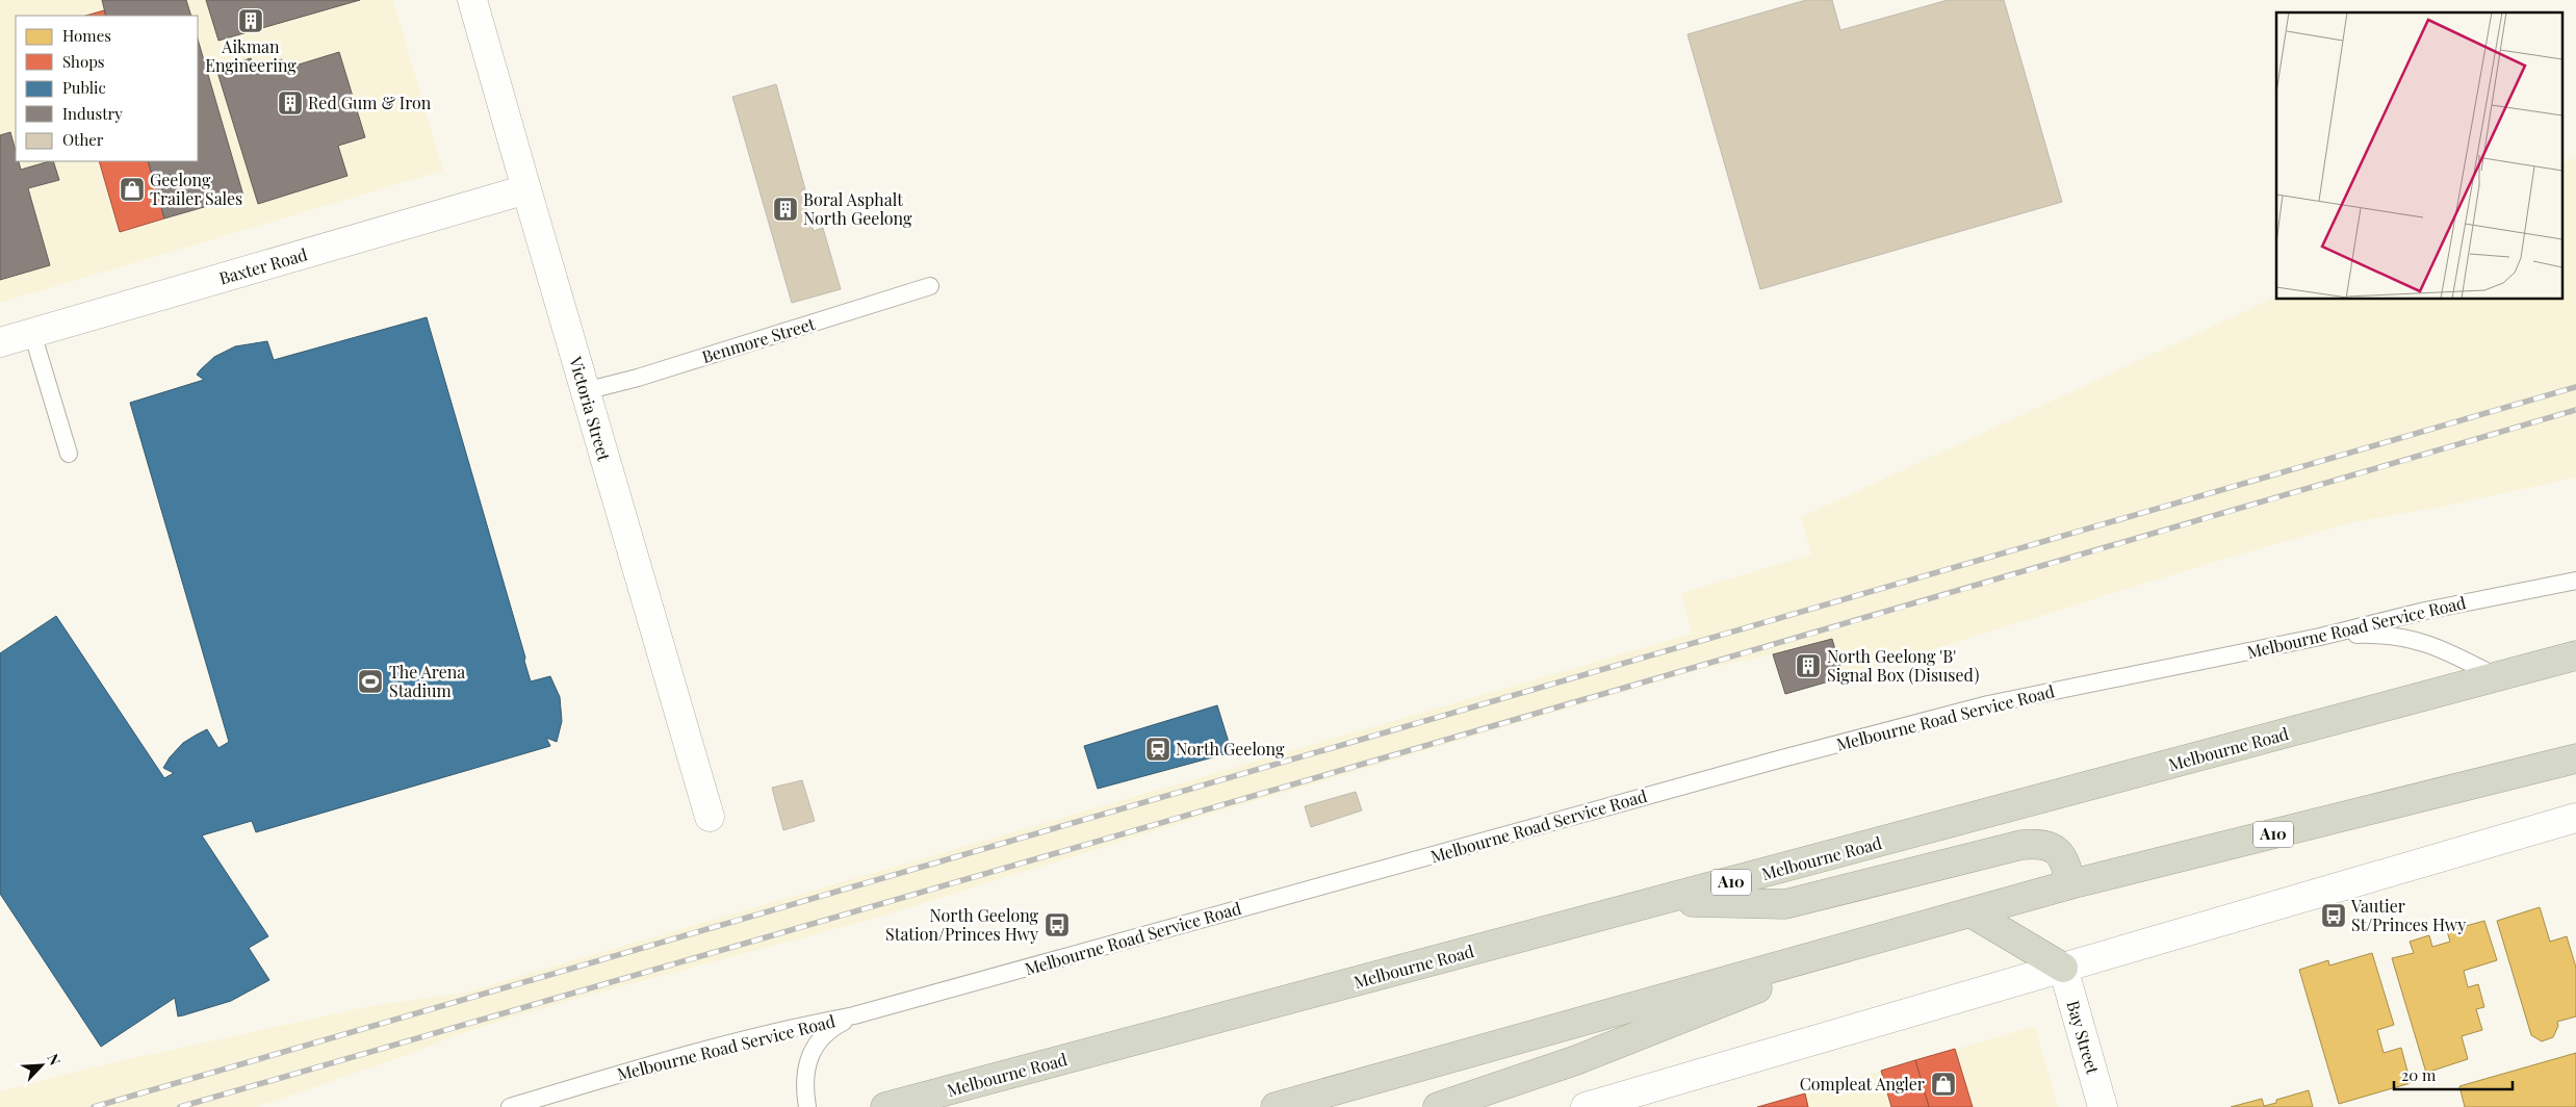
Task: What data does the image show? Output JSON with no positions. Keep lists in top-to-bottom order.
{
  "streets": {
    "highway": ["Melbourne Road", "A10"],
    "street": ["Baxter Road", "Victoria Street", "Bay Street"],
    "lane": ["Benmore Street", "Melbourne Road Service Road"]
  },
  "crossings": [
    ["Baxter Road", "Victoria Street"],
    ["Benmore Street", "Victoria Street"]
  ],
  "places": {
    "building": [
      "Aikman Engineering",
      "Red Gum & Iron",
      "Boral Asphalt North Geelong",
      "North Geelong 'B' Signal Box (Disused)"
    ],
    "shop": ["Geelong Trailer Sales", "Compleat Angler"],
    "sports": ["The Arena Stadium"],
    "station": ["North Geelong"],
    "bus stop": ["Vautier St/Princes Hwy", "North Geelong Station/Princes Hwy"]
  },
  "legend": [
    "Homes",
    "Shops",
    "Public",
    "Industry",
    "Other"
  ],
  "scale_bar": "20 m",
  "north": "top right"
}
